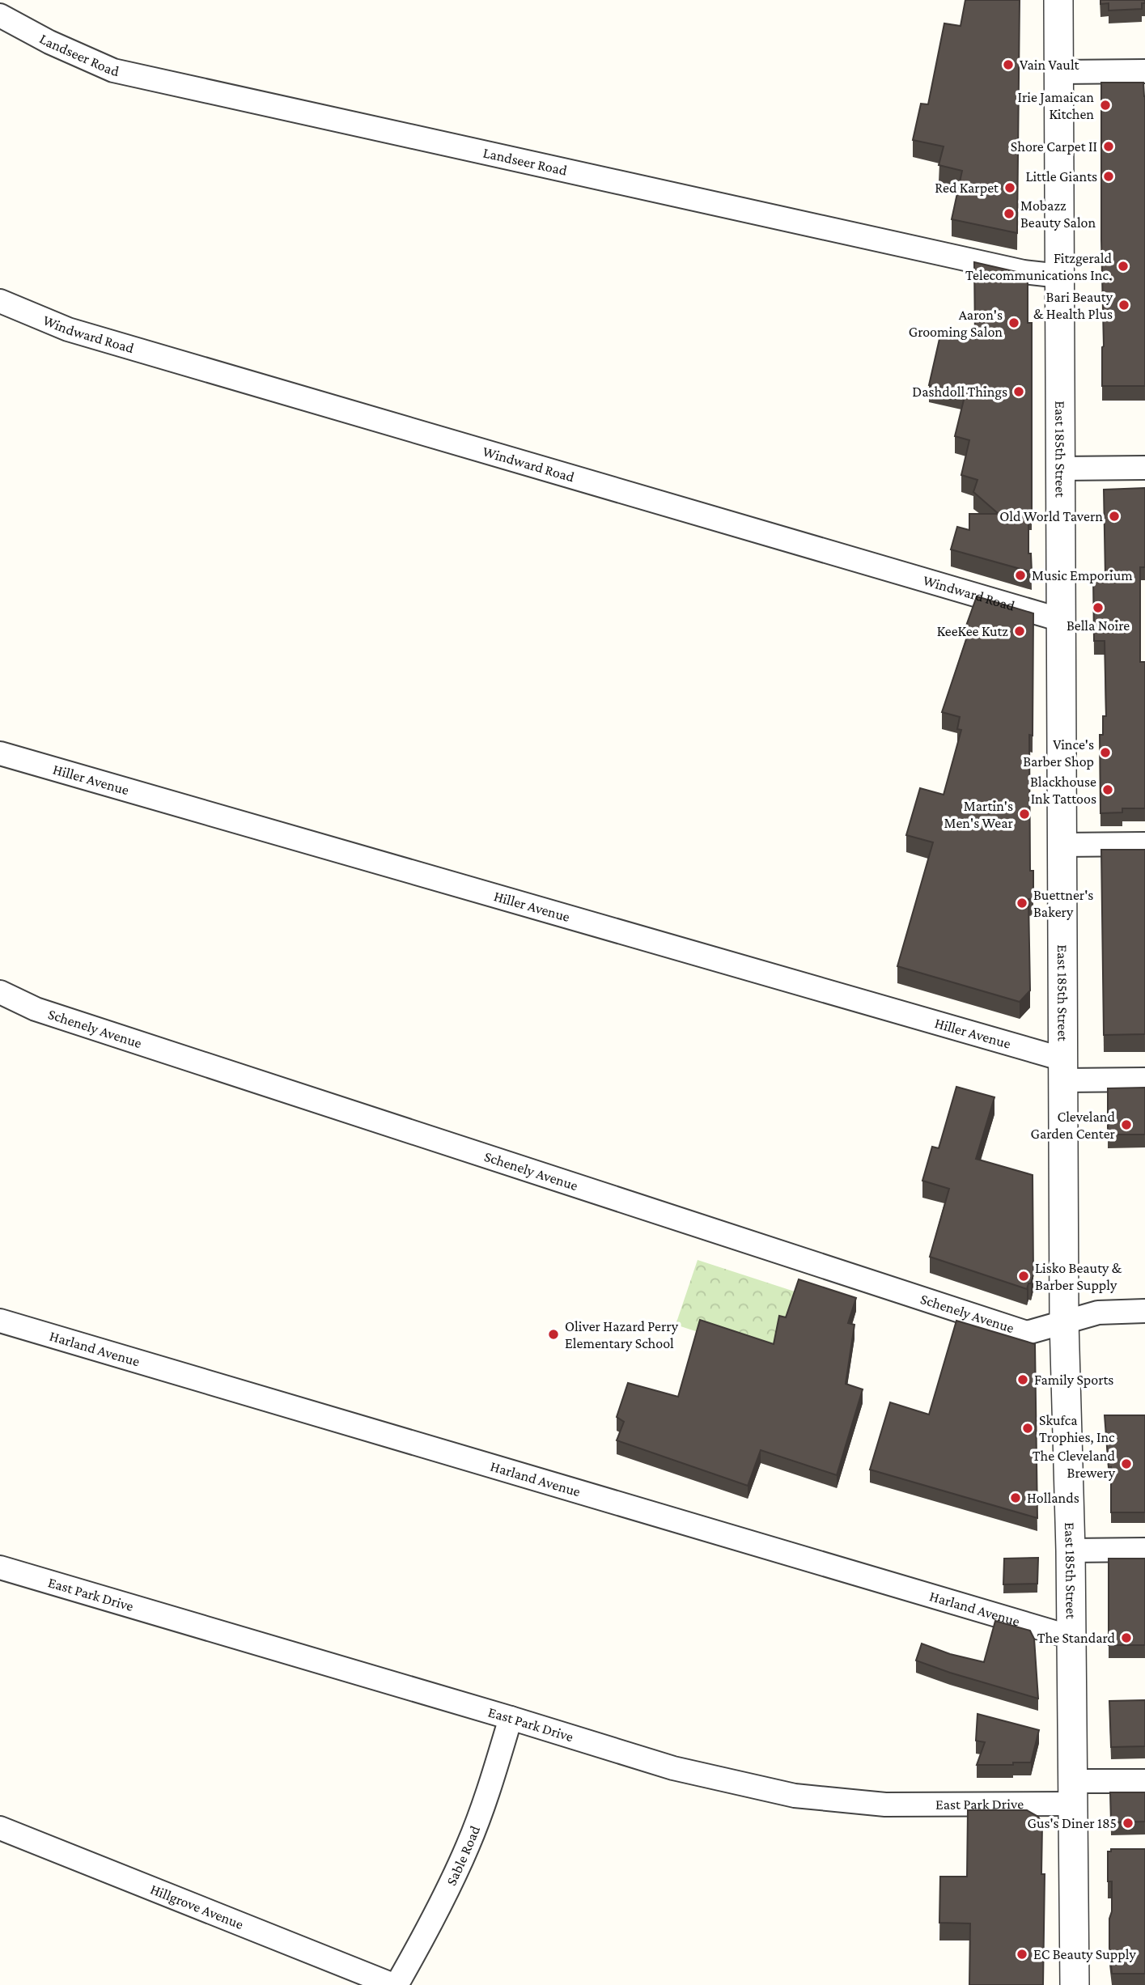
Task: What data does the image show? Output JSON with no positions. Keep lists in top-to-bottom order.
{
  "streets": {
    "street": [
      "Landseer Road",
      "Windward Road",
      "East 185th Street",
      "Hiller Avenue",
      "Schenely Avenue",
      "Harland Avenue",
      "East Park Drive",
      "Sable Road",
      "Hillgrove Avenue"
    ]
  },
  "crossings": [
    ["Landseer Road", "East 185th Street"],
    ["Windward Road", "East 185th Street"],
    ["East 185th Street", "Hiller Avenue"],
    ["East 185th Street", "Schenely Avenue"],
    ["East 185th Street", "Harland Avenue"],
    ["East 185th Street", "East Park Drive"],
    ["East Park Drive", "Sable Road"],
    ["Sable Road", "Hillgrove Avenue"]
  ],
  "places": [
    "Vain Vault",
    "Irie Jamaican Kitchen",
    "Shore Carpet II",
    "Little Giants",
    "Red Karpet",
    "Mobazz Beauty Salon",
    "Fitzgerald Telecommunications Inc.",
    "Bari Beauty & Health Plus",
    "Aaron's Grooming Salon",
    "Dashdoll Things",
    "Old World Tavern",
    "Music Emporium",
    "Bella Noire",
    "KeeKee Kutz",
    "Vince's Barber Shop",
    "Blackhouse Ink Tattoos",
    "Martin's Men's Wear",
    "Buettner's Bakery",
    "Cleveland Garden Center",
    "Lisko Beauty & Barber Supply",
    "Oliver Hazard Perry Elementary School",
    "Family Sports",
    "Skufca Trophies, Inc",
    "The Cleveland Brewery",
    "Hollands",
    "The Standard",
    "Gus's Diner 185",
    "EC Beauty Supply"
  ]
}
